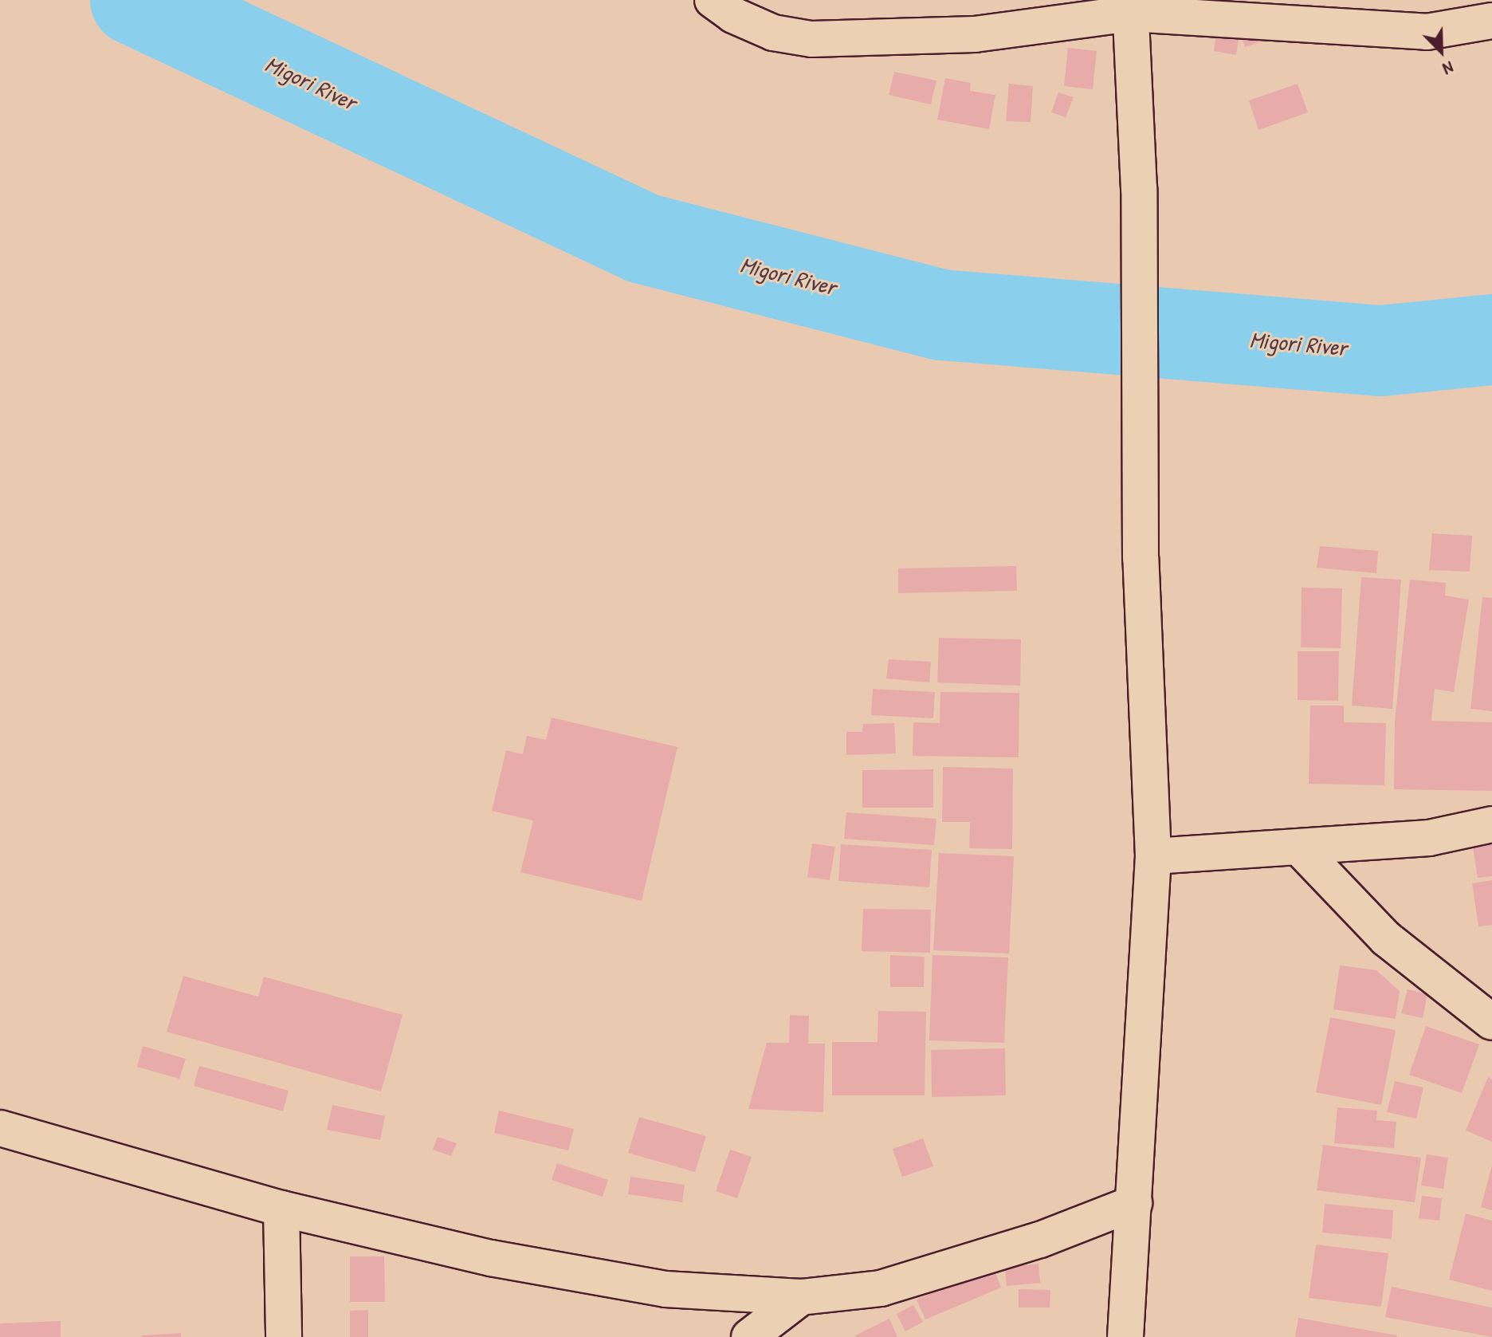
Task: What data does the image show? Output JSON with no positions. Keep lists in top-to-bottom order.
{
  "water": ["Migori River"],
  "north": "bottom right"
}
